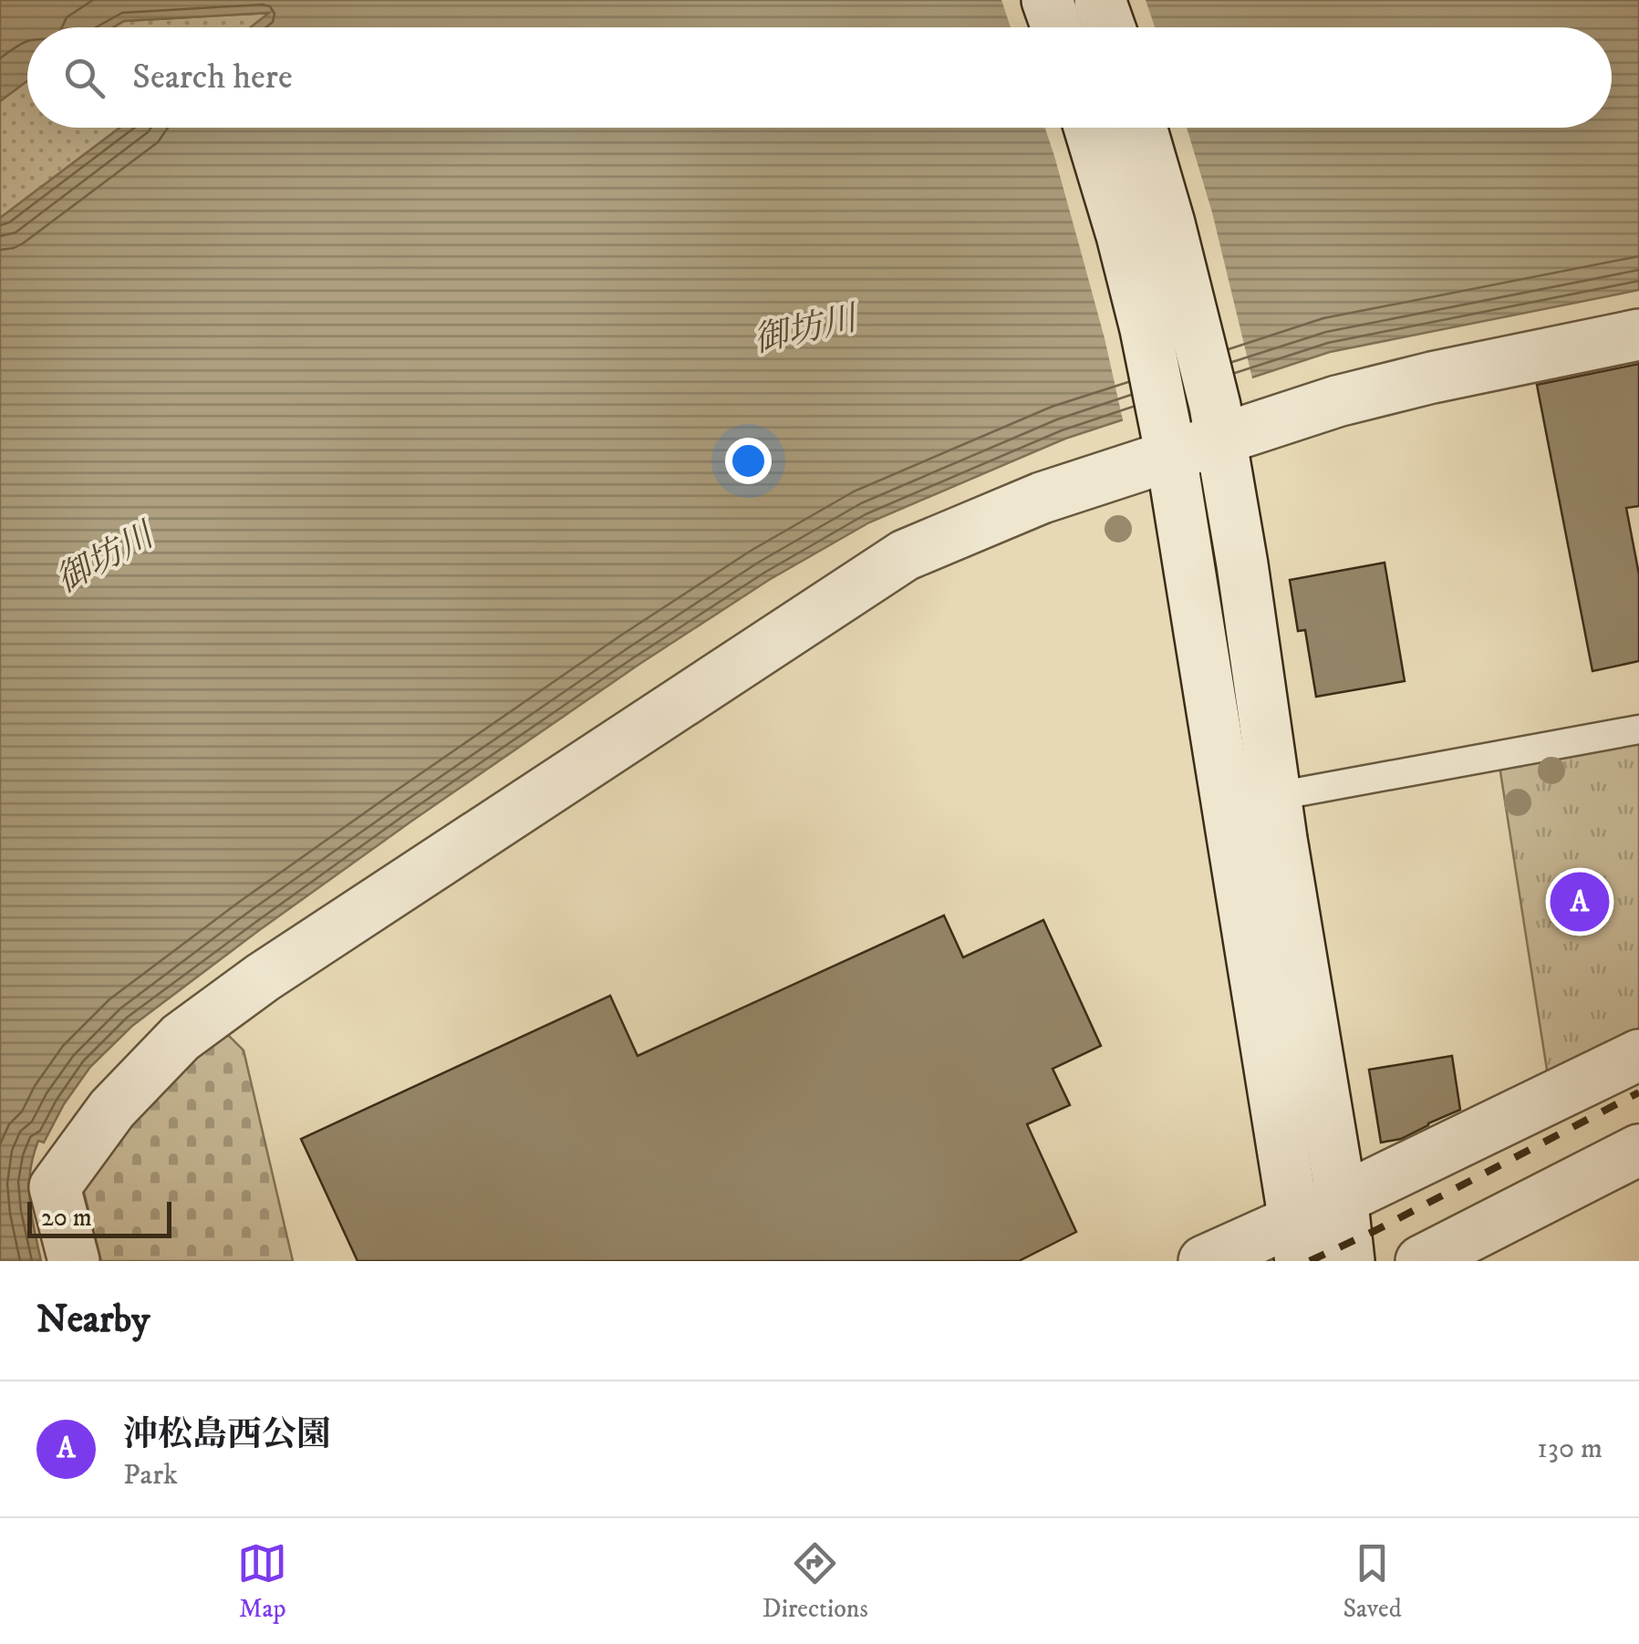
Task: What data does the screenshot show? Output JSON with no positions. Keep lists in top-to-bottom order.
{
  "water": ["御坊川"],
  "scale_bar": "20 m",
  "page": {
    "search": "Search here",
    "pins": "A",
    "scale": "20 m",
    "heading": "Nearby",
    "list": [
      {
        "mark": "A",
        "name": "沖松島西公園",
        "note": "Park",
        "value": "130 m"
      }
    ],
    "nav": ["Map", "Directions", "Saved"]
  }
}
